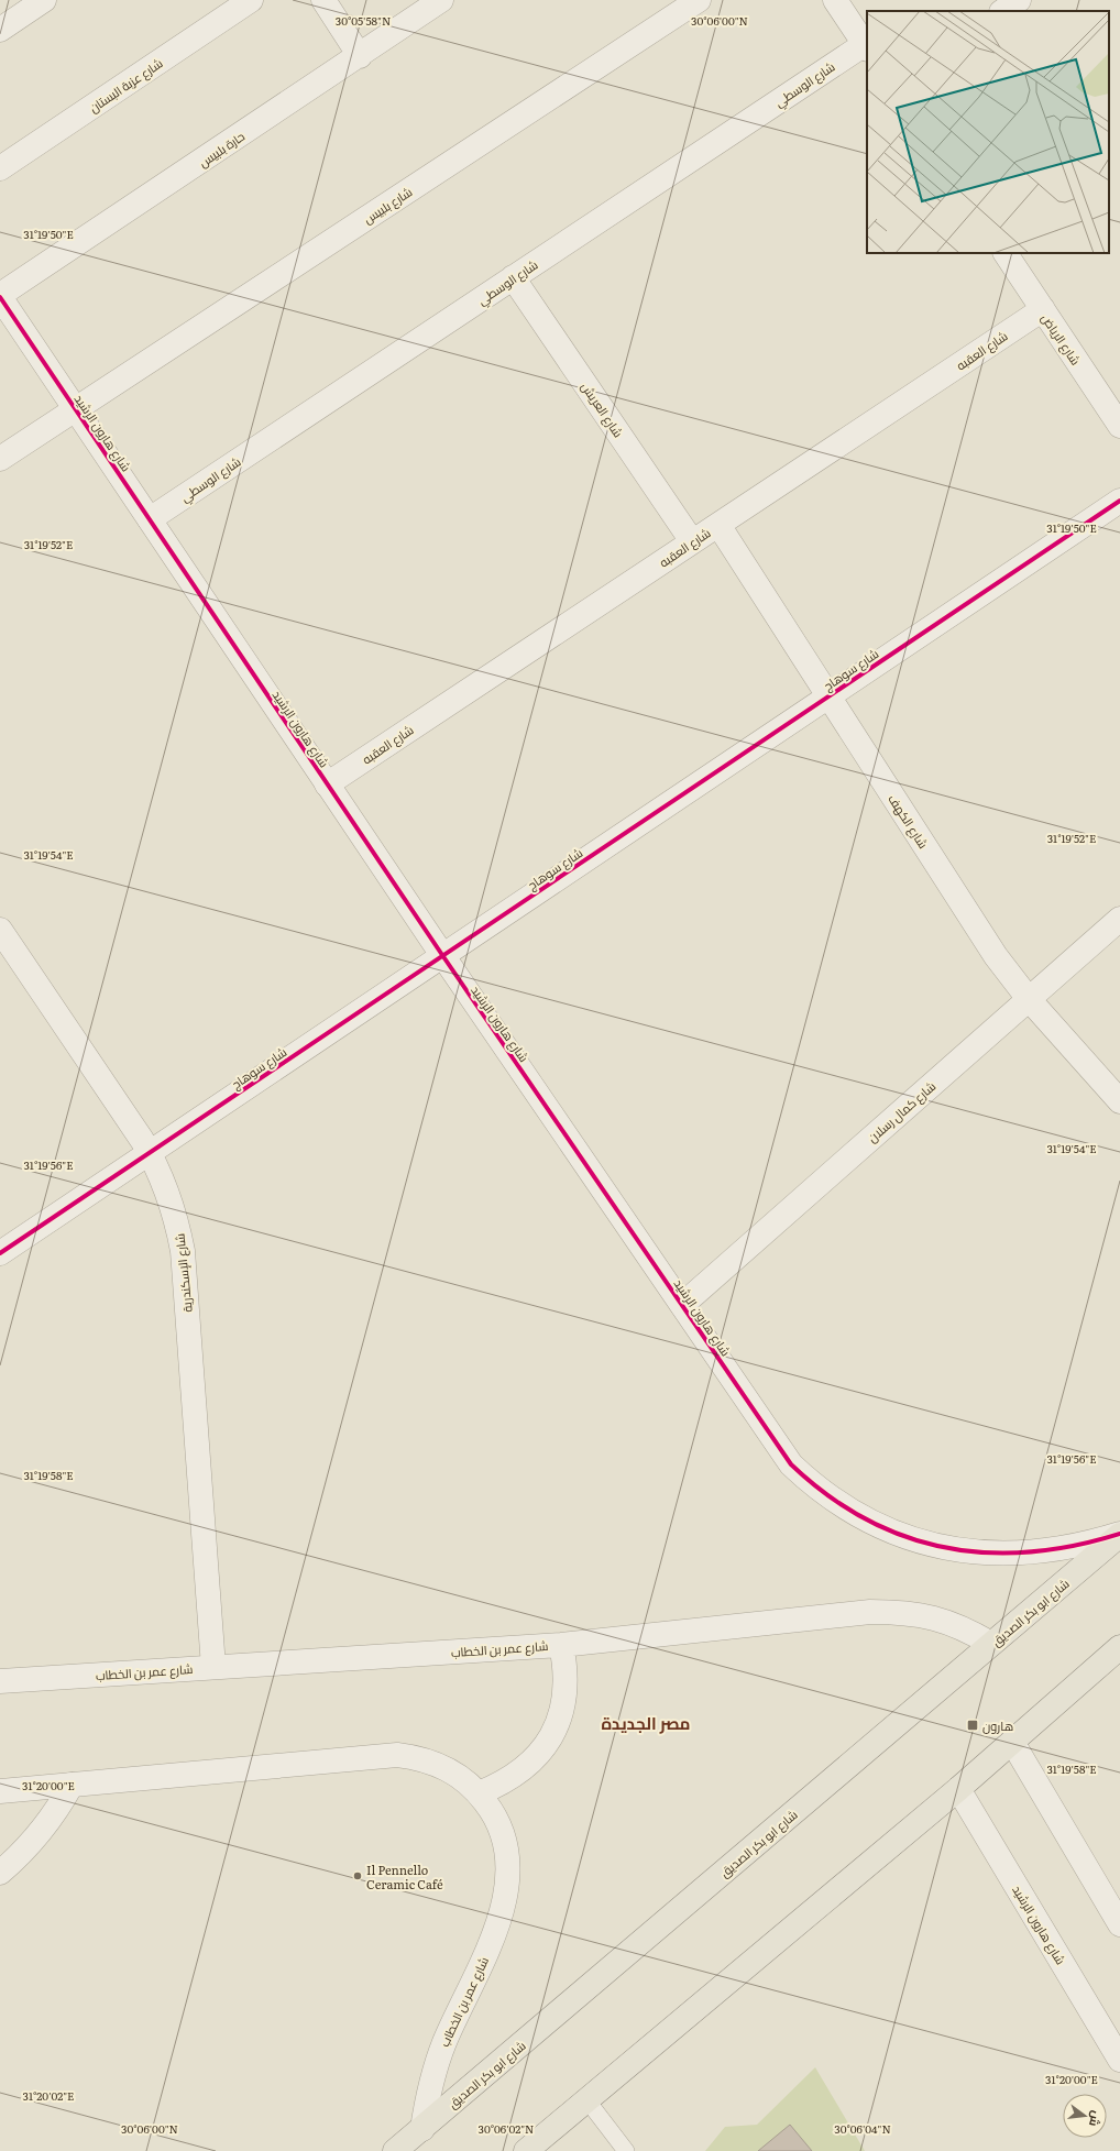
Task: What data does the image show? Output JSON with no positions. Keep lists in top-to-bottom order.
{
  "streets": {
    "main road": ["شارع ابو بكر الصديق"],
    "street": [
      "شارع الوسطي",
      "شارع عزبة البستان",
      "حارة بلبيس",
      "شارع بلبيس",
      "شارع الرياض",
      "شارع العقبه",
      "شارع العريش",
      "شارع هارون الرشيد",
      "شارع سوهاج",
      "شارع الكهف",
      "شارع كمال رسلان",
      "شارع الإسكندرية",
      "شارع عمر بن الخطاب"
    ]
  },
  "crossings": [
    ["شارع الوسطي", "شارع العريش"],
    ["شارع الوسطي", "شارع هارون الرشيد"],
    ["حارة بلبيس", "شارع هارون الرشيد"],
    ["شارع بلبيس", "شارع هارون الرشيد"],
    ["شارع الرياض", "شارع العقبه"],
    ["شارع العقبه", "شارع العريش"],
    ["شارع العقبه", "شارع هارون الرشيد"],
    ["شارع العقبه", "شارع الكهف"],
    ["شارع هارون الرشيد", "شارع سوهاج"],
    ["شارع هارون الرشيد", "شارع كمال رسلان"],
    ["شارع هارون الرشيد", "شارع ابو بكر الصديق"],
    ["شارع سوهاج", "شارع الكهف"],
    ["شارع سوهاج", "شارع الإسكندرية"],
    ["شارع الكهف", "شارع كمال رسلان"],
    ["شارع الإسكندرية", "شارع عمر بن الخطاب"],
    ["شارع ابو بكر الصديق", "شارع عمر بن الخطاب"]
  ],
  "districts": ["مصر الجديدة"],
  "places": {
    "transit": ["هارون"],
    "other": ["Il Pennello Ceramic Café"]
  },
  "north": "right",
  "coordinates": [
    "30°05'58\"N",
    "30°06'00\"N",
    "31°19'50\"E",
    "31°19'52\"E",
    "31°19'54\"E",
    "31°19'56\"E",
    "31°19'58\"E",
    "31°20'00\"E",
    "31°20'02\"E",
    "30°06'02\"N",
    "30°06'04\"N"
  ]
}
